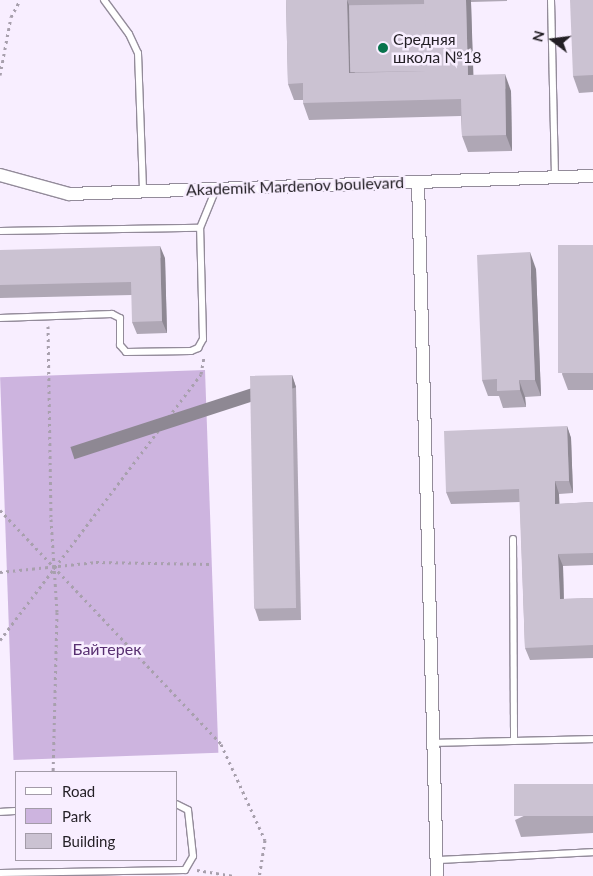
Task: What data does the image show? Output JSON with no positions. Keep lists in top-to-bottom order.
{
  "streets": {
    "street": ["Akademik Mardenov boulevard"]
  },
  "parks": ["Байтерек"],
  "places": ["Средняя школа №18"],
  "legend": ["Road", "Park", "Building"],
  "north": "left"
}
